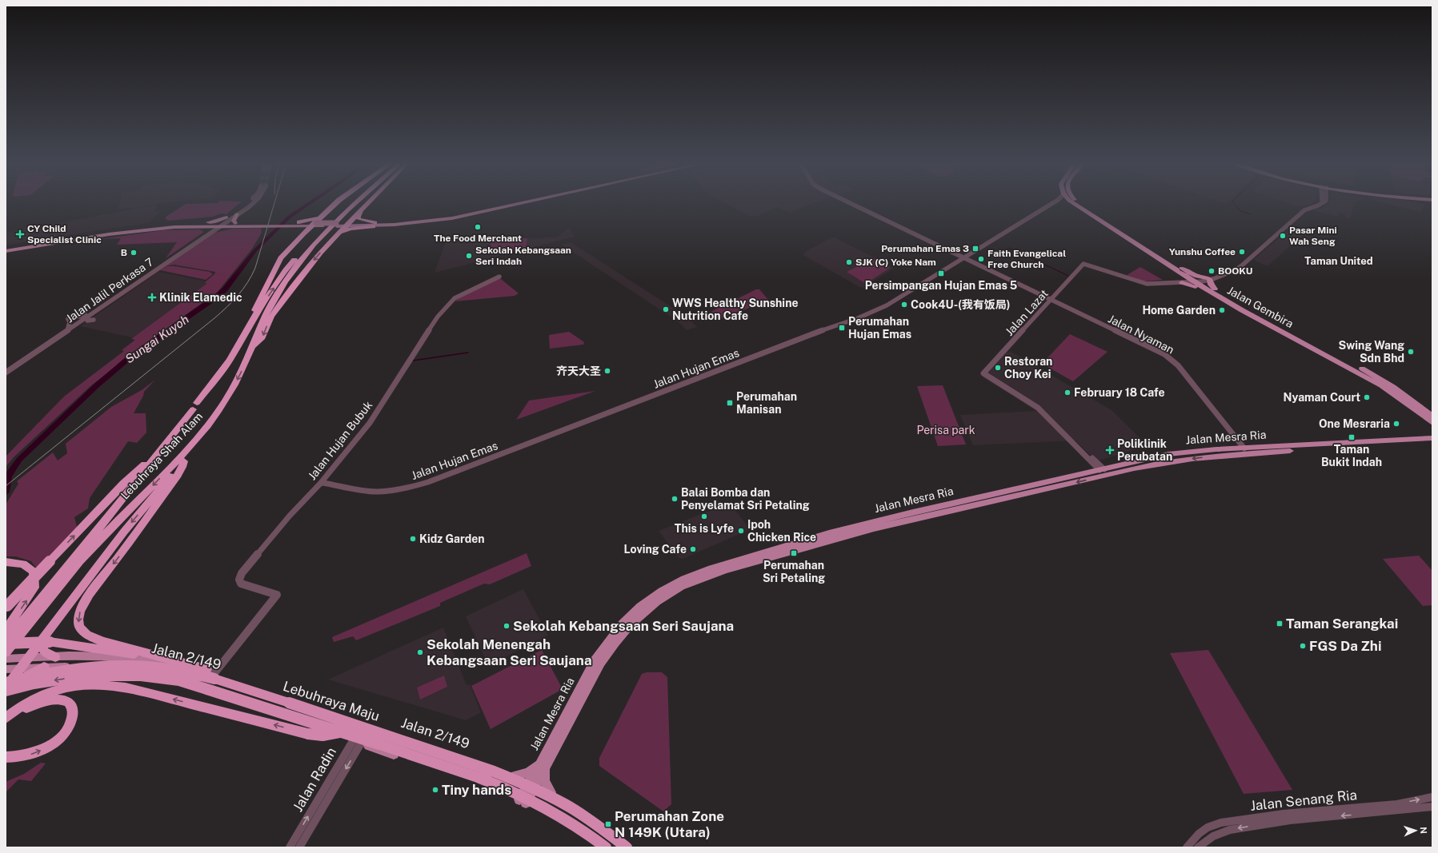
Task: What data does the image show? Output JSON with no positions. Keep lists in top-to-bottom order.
{
  "streets": {
    "highway": ["Lebuhraya Shah Alam", "Lebuhraya Maju"],
    "main road": ["Jalan Gembira", "Jalan Mesra Ria", "Jalan 2/149"],
    "street": [
      "Jalan Jalil Perkasa 7",
      "Jalan Lazat",
      "Jalan Nyaman",
      "Jalan Hujan Emas",
      "Jalan Hujan Bubuk",
      "Jalan Radin",
      "Jalan Senang Ria"
    ]
  },
  "crossings": [
    ["Jalan Lazat", "Jalan Nyaman"],
    ["Jalan Lazat", "Jalan Mesra Ria"],
    ["Jalan Nyaman", "Jalan Hujan Emas"],
    ["Jalan Nyaman", "Jalan Mesra Ria"],
    ["Jalan Hujan Emas", "Jalan Hujan Bubuk"],
    ["Jalan Mesra Ria", "Jalan 2/149"],
    ["Jalan Hujan Bubuk", "Jalan 2/149"],
    ["Jalan Hujan Bubuk", "Lebuhraya Maju"],
    ["Jalan 2/149", "Lebuhraya Maju"],
    ["Jalan 2/149", "Jalan Radin"]
  ],
  "districts": ["Taman United"],
  "water": ["Sungai Kuyoh"],
  "parks": ["Perisa park"],
  "places": {
    "other": [
      "The Food Merchant",
      "Pasar Mini Wah Seng",
      "Yunshu Coffee",
      "B",
      "Sekolah Kebangsaan Seri Indah",
      "Faith Evangelical Free Church",
      "SJK (C) Yoke Nam",
      "BOOKU",
      "Cook4U-(我有饭局)",
      "WWS Healthy Sunshine Nutrition Cafe",
      "Home Garden",
      "Swing Wang Sdn Bhd",
      "Restoran Choy Kei",
      "齐天大圣",
      "February 18 Cafe",
      "Nyaman Court",
      "One Mesraria",
      "Balai Bomba dan Penyelamat Sri Petaling",
      "This is Lyfe",
      "Ipoh Chicken Rice",
      "Kidz Garden",
      "Loving Cafe",
      "Sekolah Kebangsaan Seri Saujana",
      "FGS Da Zhi",
      "Sekolah Menengah Kebangsaan Seri Saujana",
      "Tiny hands"
    ],
    "health": ["CY Child Specialist Clinic", "Klinik Elamedic", "Poliklinik Perubatan"],
    "transit": [
      "Perumahan Emas 3",
      "Persimpangan Hujan Emas 5",
      "Perumahan Hujan Emas",
      "Perumahan Manisan",
      "Taman Bukit Indah",
      "Perumahan Sri Petaling",
      "Taman Serangkai",
      "Perumahan Zone N 149K (Utara)"
    ]
  },
  "north": "right"
}
